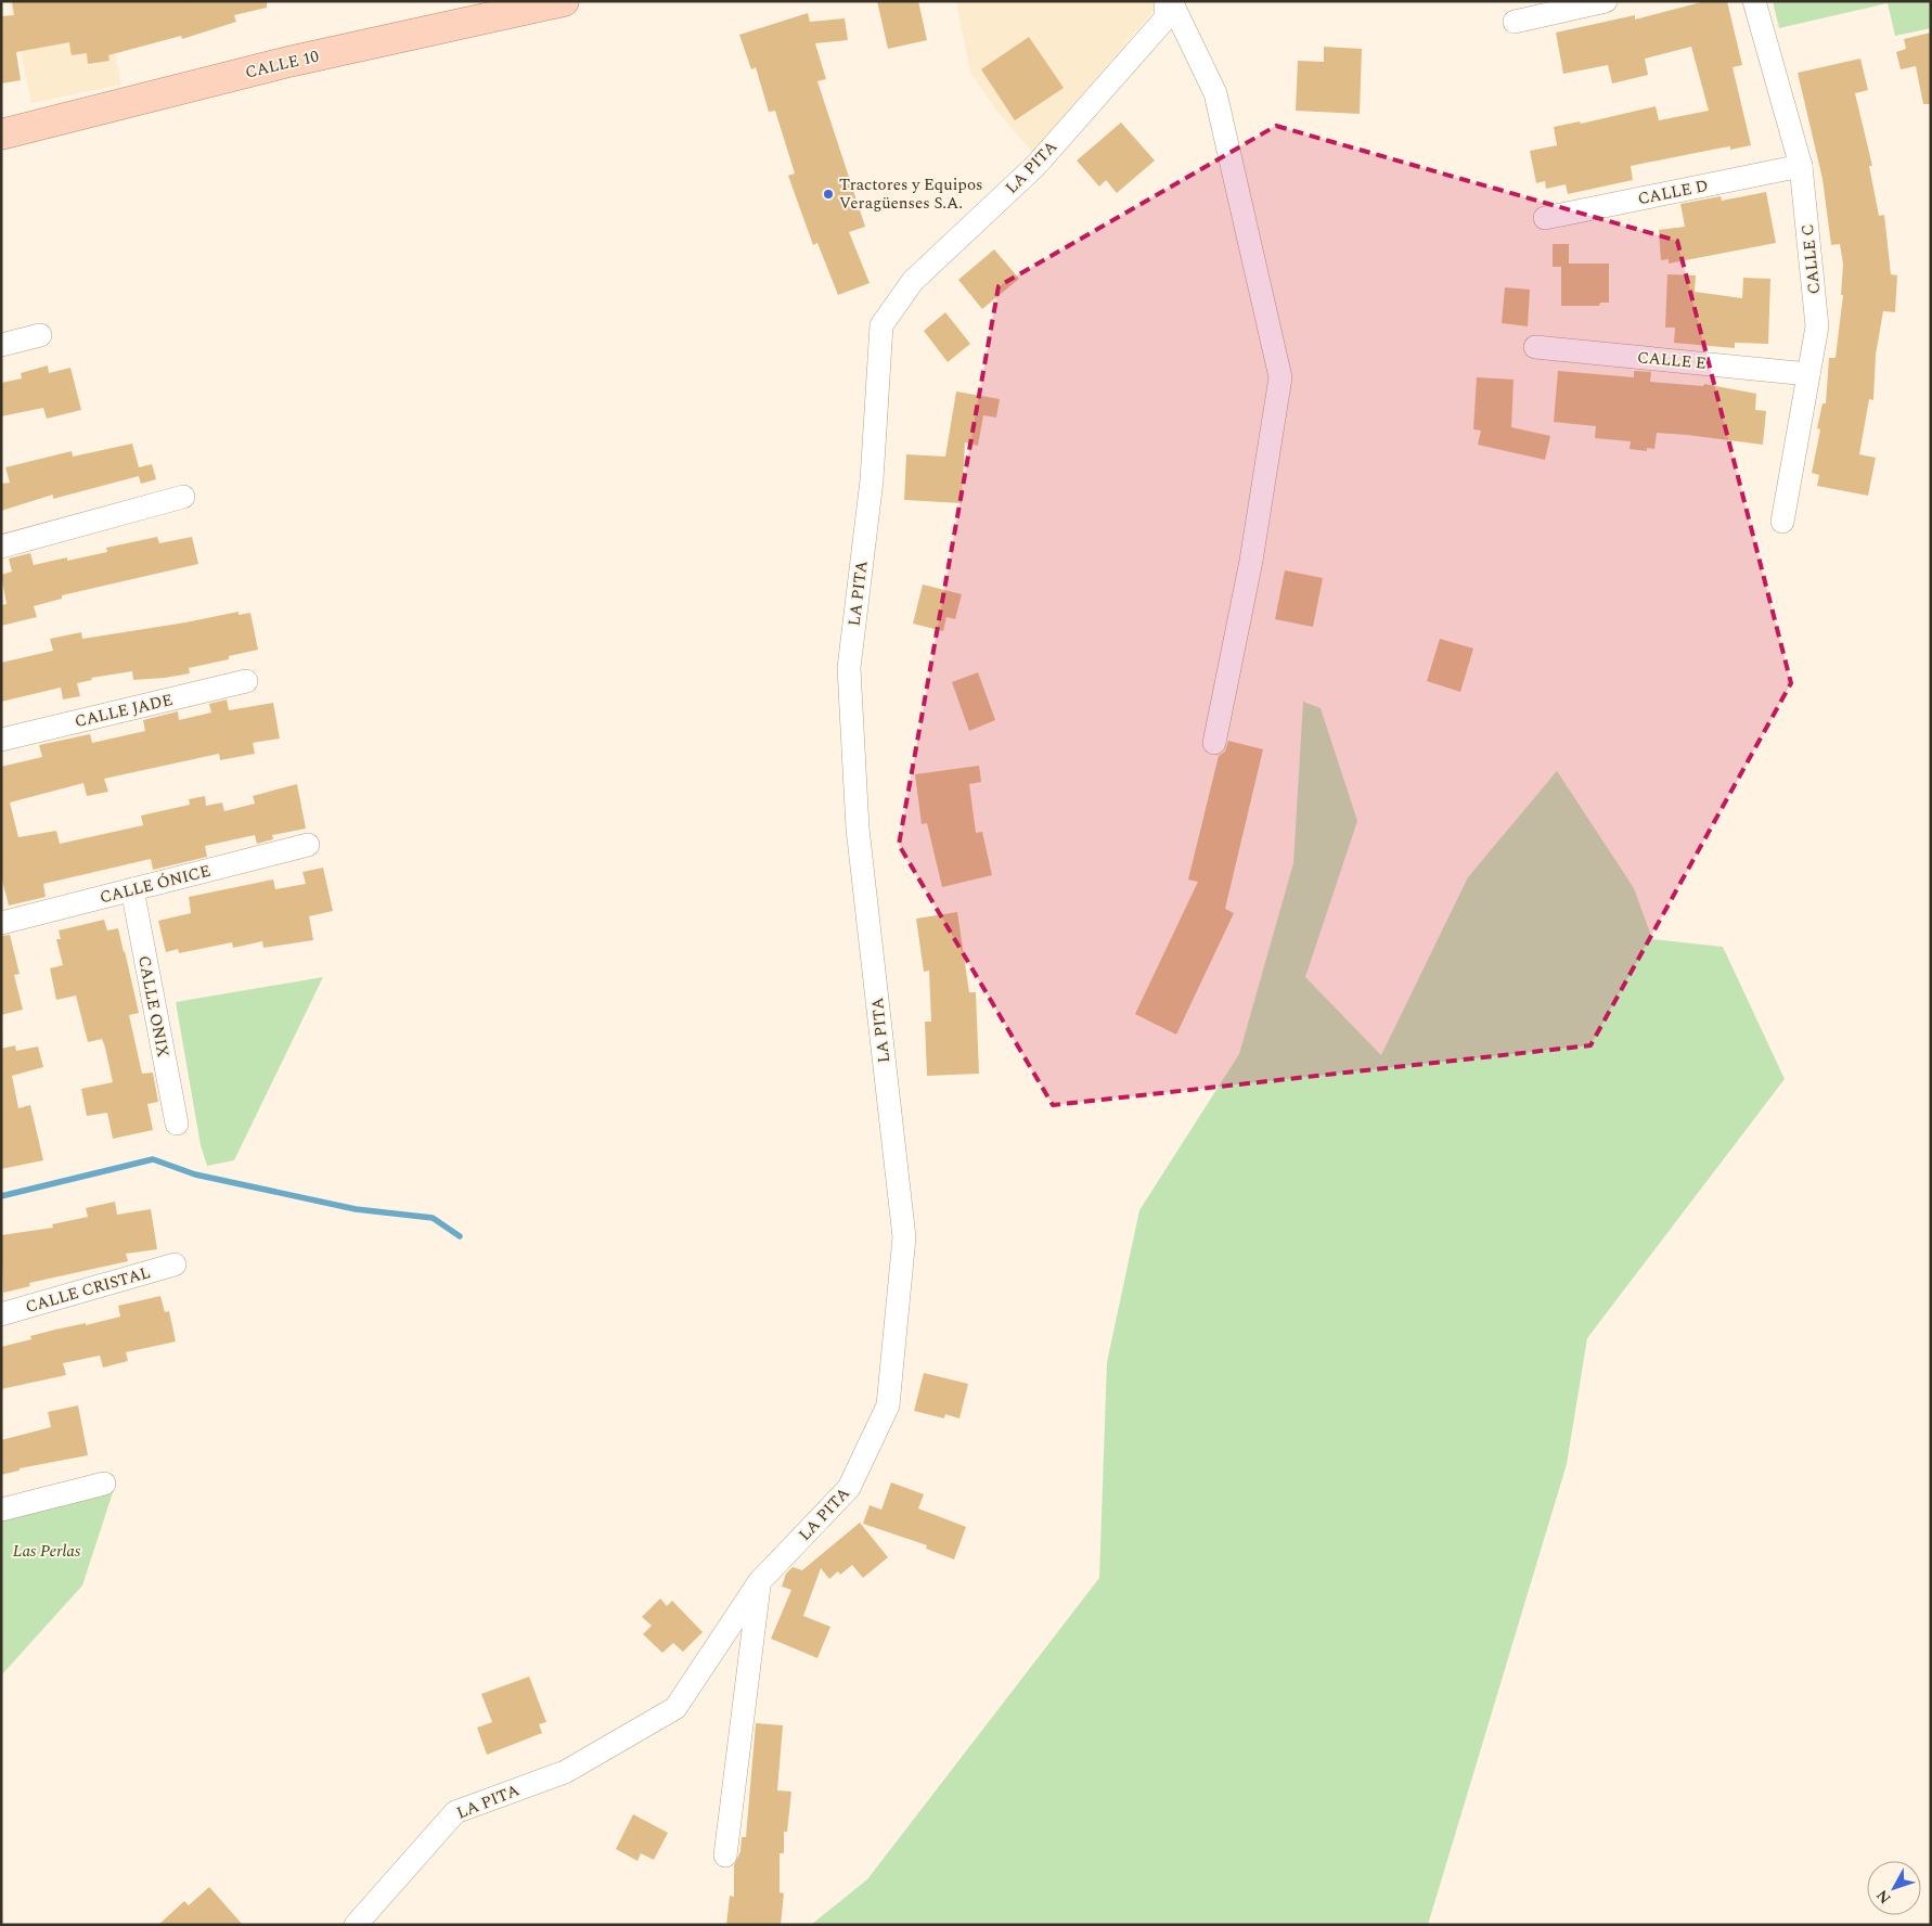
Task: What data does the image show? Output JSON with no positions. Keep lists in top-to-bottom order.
{
  "streets": {
    "main road": ["CALLE 10"],
    "street": [
      "LA PITA",
      "CALLE D",
      "CALLE C",
      "CALLE E",
      "CALLE JADE",
      "CALLE ÓNICE",
      "CALLE ONIX",
      "CALLE CRISTAL"
    ]
  },
  "crossings": [
    ["CALLE D", "CALLE C"],
    ["CALLE C", "CALLE E"],
    ["CALLE ÓNICE", "CALLE ONIX"]
  ],
  "parks": ["Las Perlas"],
  "places": ["Tractores y Equipos Veragüenses S.A."],
  "north": "bottom left"
}
